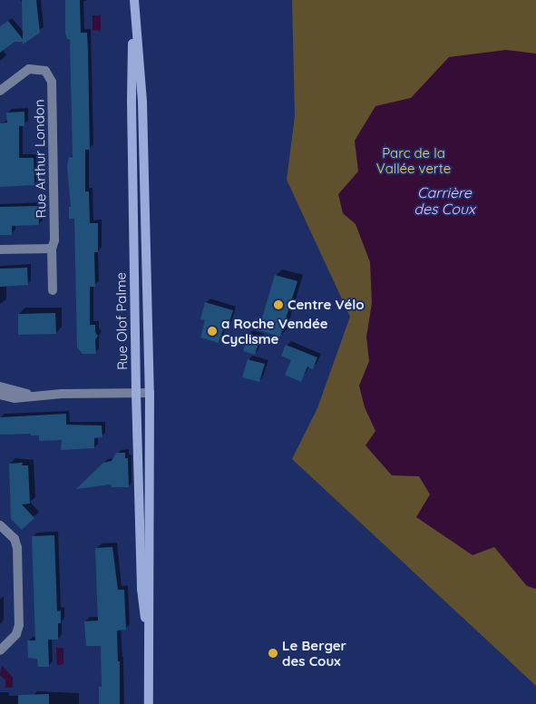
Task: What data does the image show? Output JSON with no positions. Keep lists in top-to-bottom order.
{
  "streets": {
    "main road": ["Rue Olof Palme"],
    "street": ["Rue Arthur London"]
  },
  "water": ["Carrière des Coux"],
  "parks": ["Parc de la Vallée verte"],
  "places": ["Centre Vélo", "a Roche Vendée Cyclisme", "Le Berger des Coux"]
}
